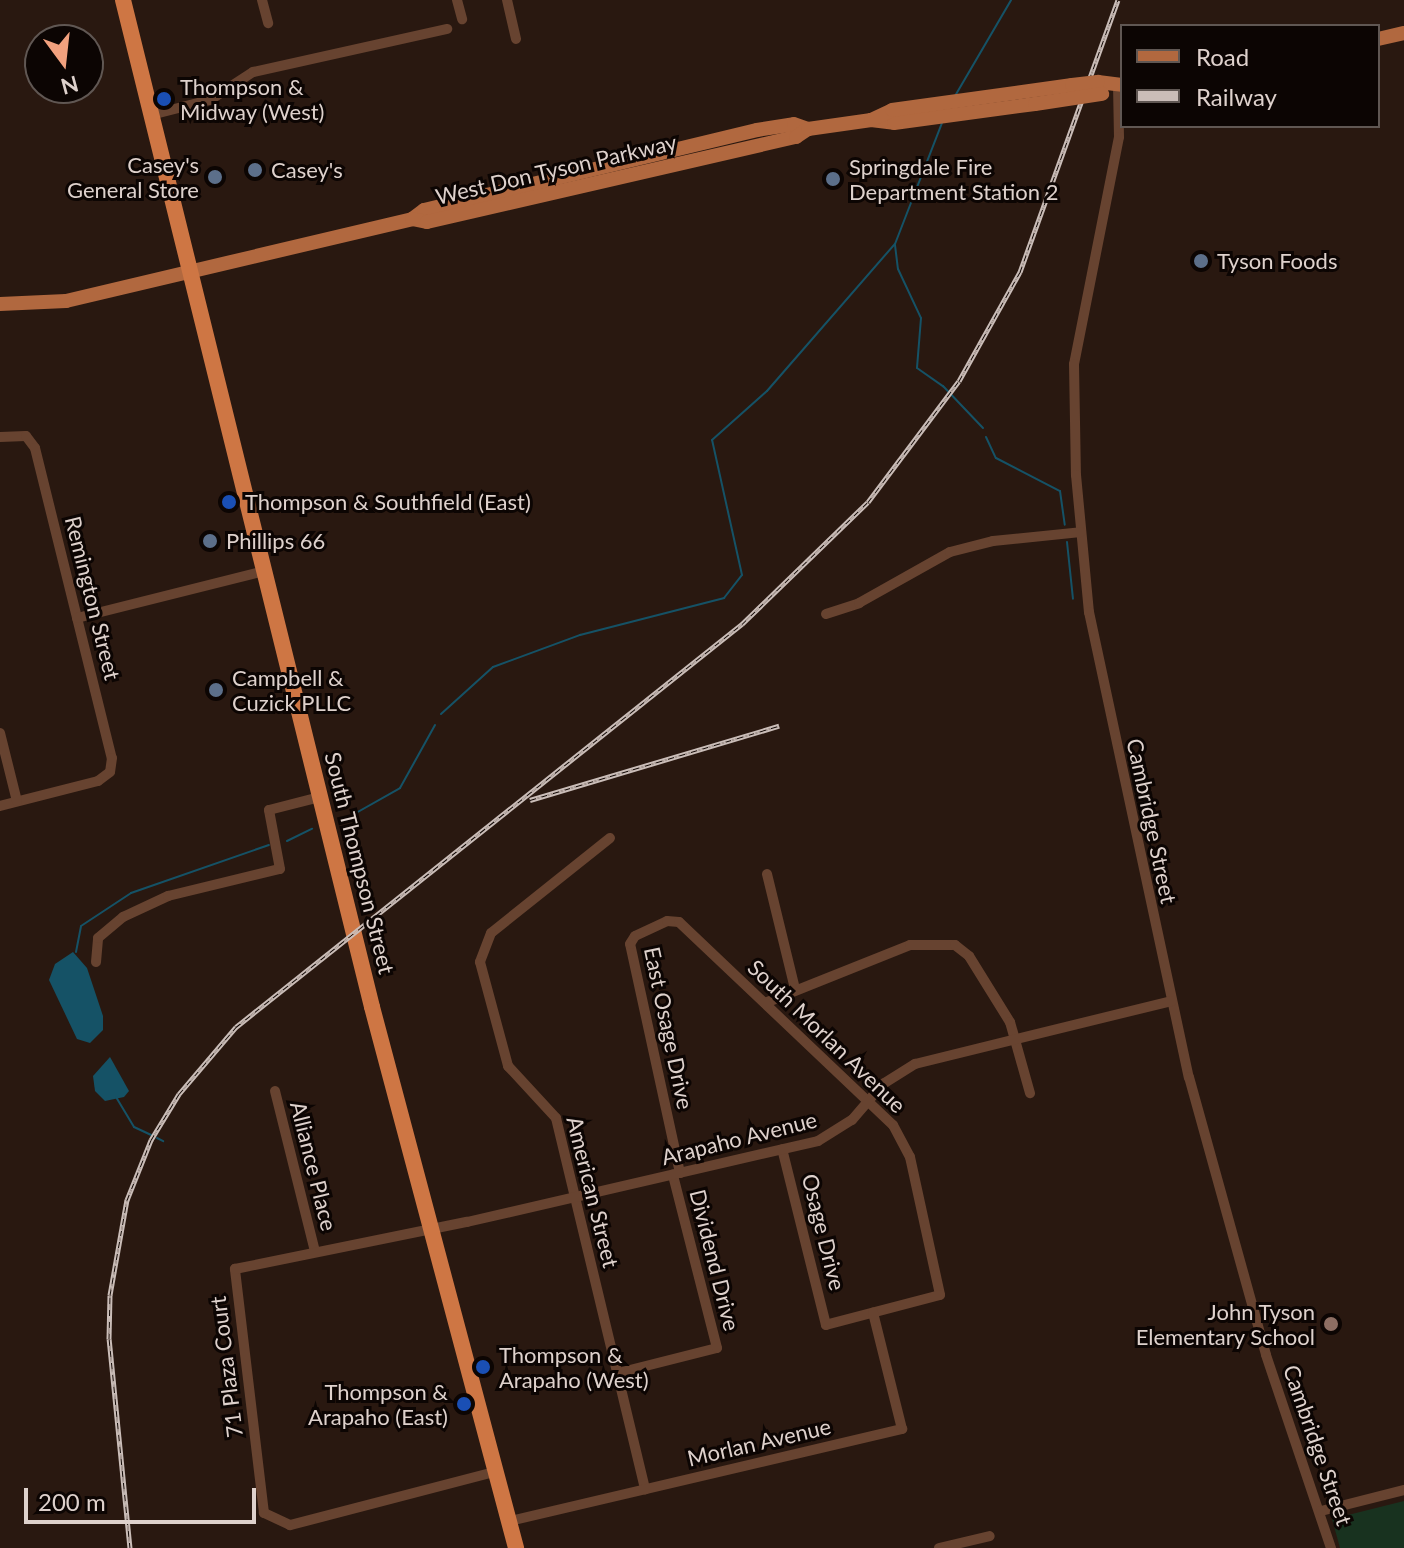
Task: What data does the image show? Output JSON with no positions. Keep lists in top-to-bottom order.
{
  "streets": {
    "highway": ["South Thompson Street"],
    "main road": ["West Don Tyson Parkway"],
    "street": [
      "Remington Street",
      "Cambridge Street",
      "East Osage Drive",
      "South Morlan Avenue",
      "Arapaho Avenue",
      "Alliance Place",
      "American Street",
      "Osage Drive",
      "Dividend Drive",
      "71 Plaza Court",
      "Morlan Avenue"
    ]
  },
  "crossings": [
    ["West Don Tyson Parkway", "Cambridge Street"],
    ["West Don Tyson Parkway", "South Thompson Street"],
    ["Cambridge Street", "Arapaho Avenue"],
    ["South Thompson Street", "Arapaho Avenue"],
    ["South Thompson Street", "71 Plaza Court"],
    ["South Thompson Street", "Morlan Avenue"],
    ["East Osage Drive", "South Morlan Avenue"],
    ["East Osage Drive", "Arapaho Avenue"],
    ["East Osage Drive", "Dividend Drive"],
    ["South Morlan Avenue", "Arapaho Avenue"],
    ["South Morlan Avenue", "Osage Drive"],
    ["South Morlan Avenue", "Morlan Avenue"],
    ["Arapaho Avenue", "American Street"],
    ["Arapaho Avenue", "Osage Drive"],
    ["Arapaho Avenue", "Dividend Drive"],
    ["Arapaho Avenue", "71 Plaza Court"],
    ["Alliance Place", "71 Plaza Court"],
    ["American Street", "Dividend Drive"],
    ["American Street", "Morlan Avenue"],
    ["Osage Drive", "Morlan Avenue"]
  ],
  "places": [
    "Thompson & Midway (West)",
    "Casey's",
    "Casey's General Store",
    "Springdale Fire Department Station 2",
    "Tyson Foods",
    "Thompson & Southfield (East)",
    "Phillips 66",
    "Campbell & Cuzick PLLC",
    "John Tyson Elementary School",
    "Thompson & Arapaho (West)",
    "Thompson & Arapaho (East)"
  ],
  "legend": ["Road", "Railway"],
  "scale_bar": "200 m",
  "north": "bottom"
}
